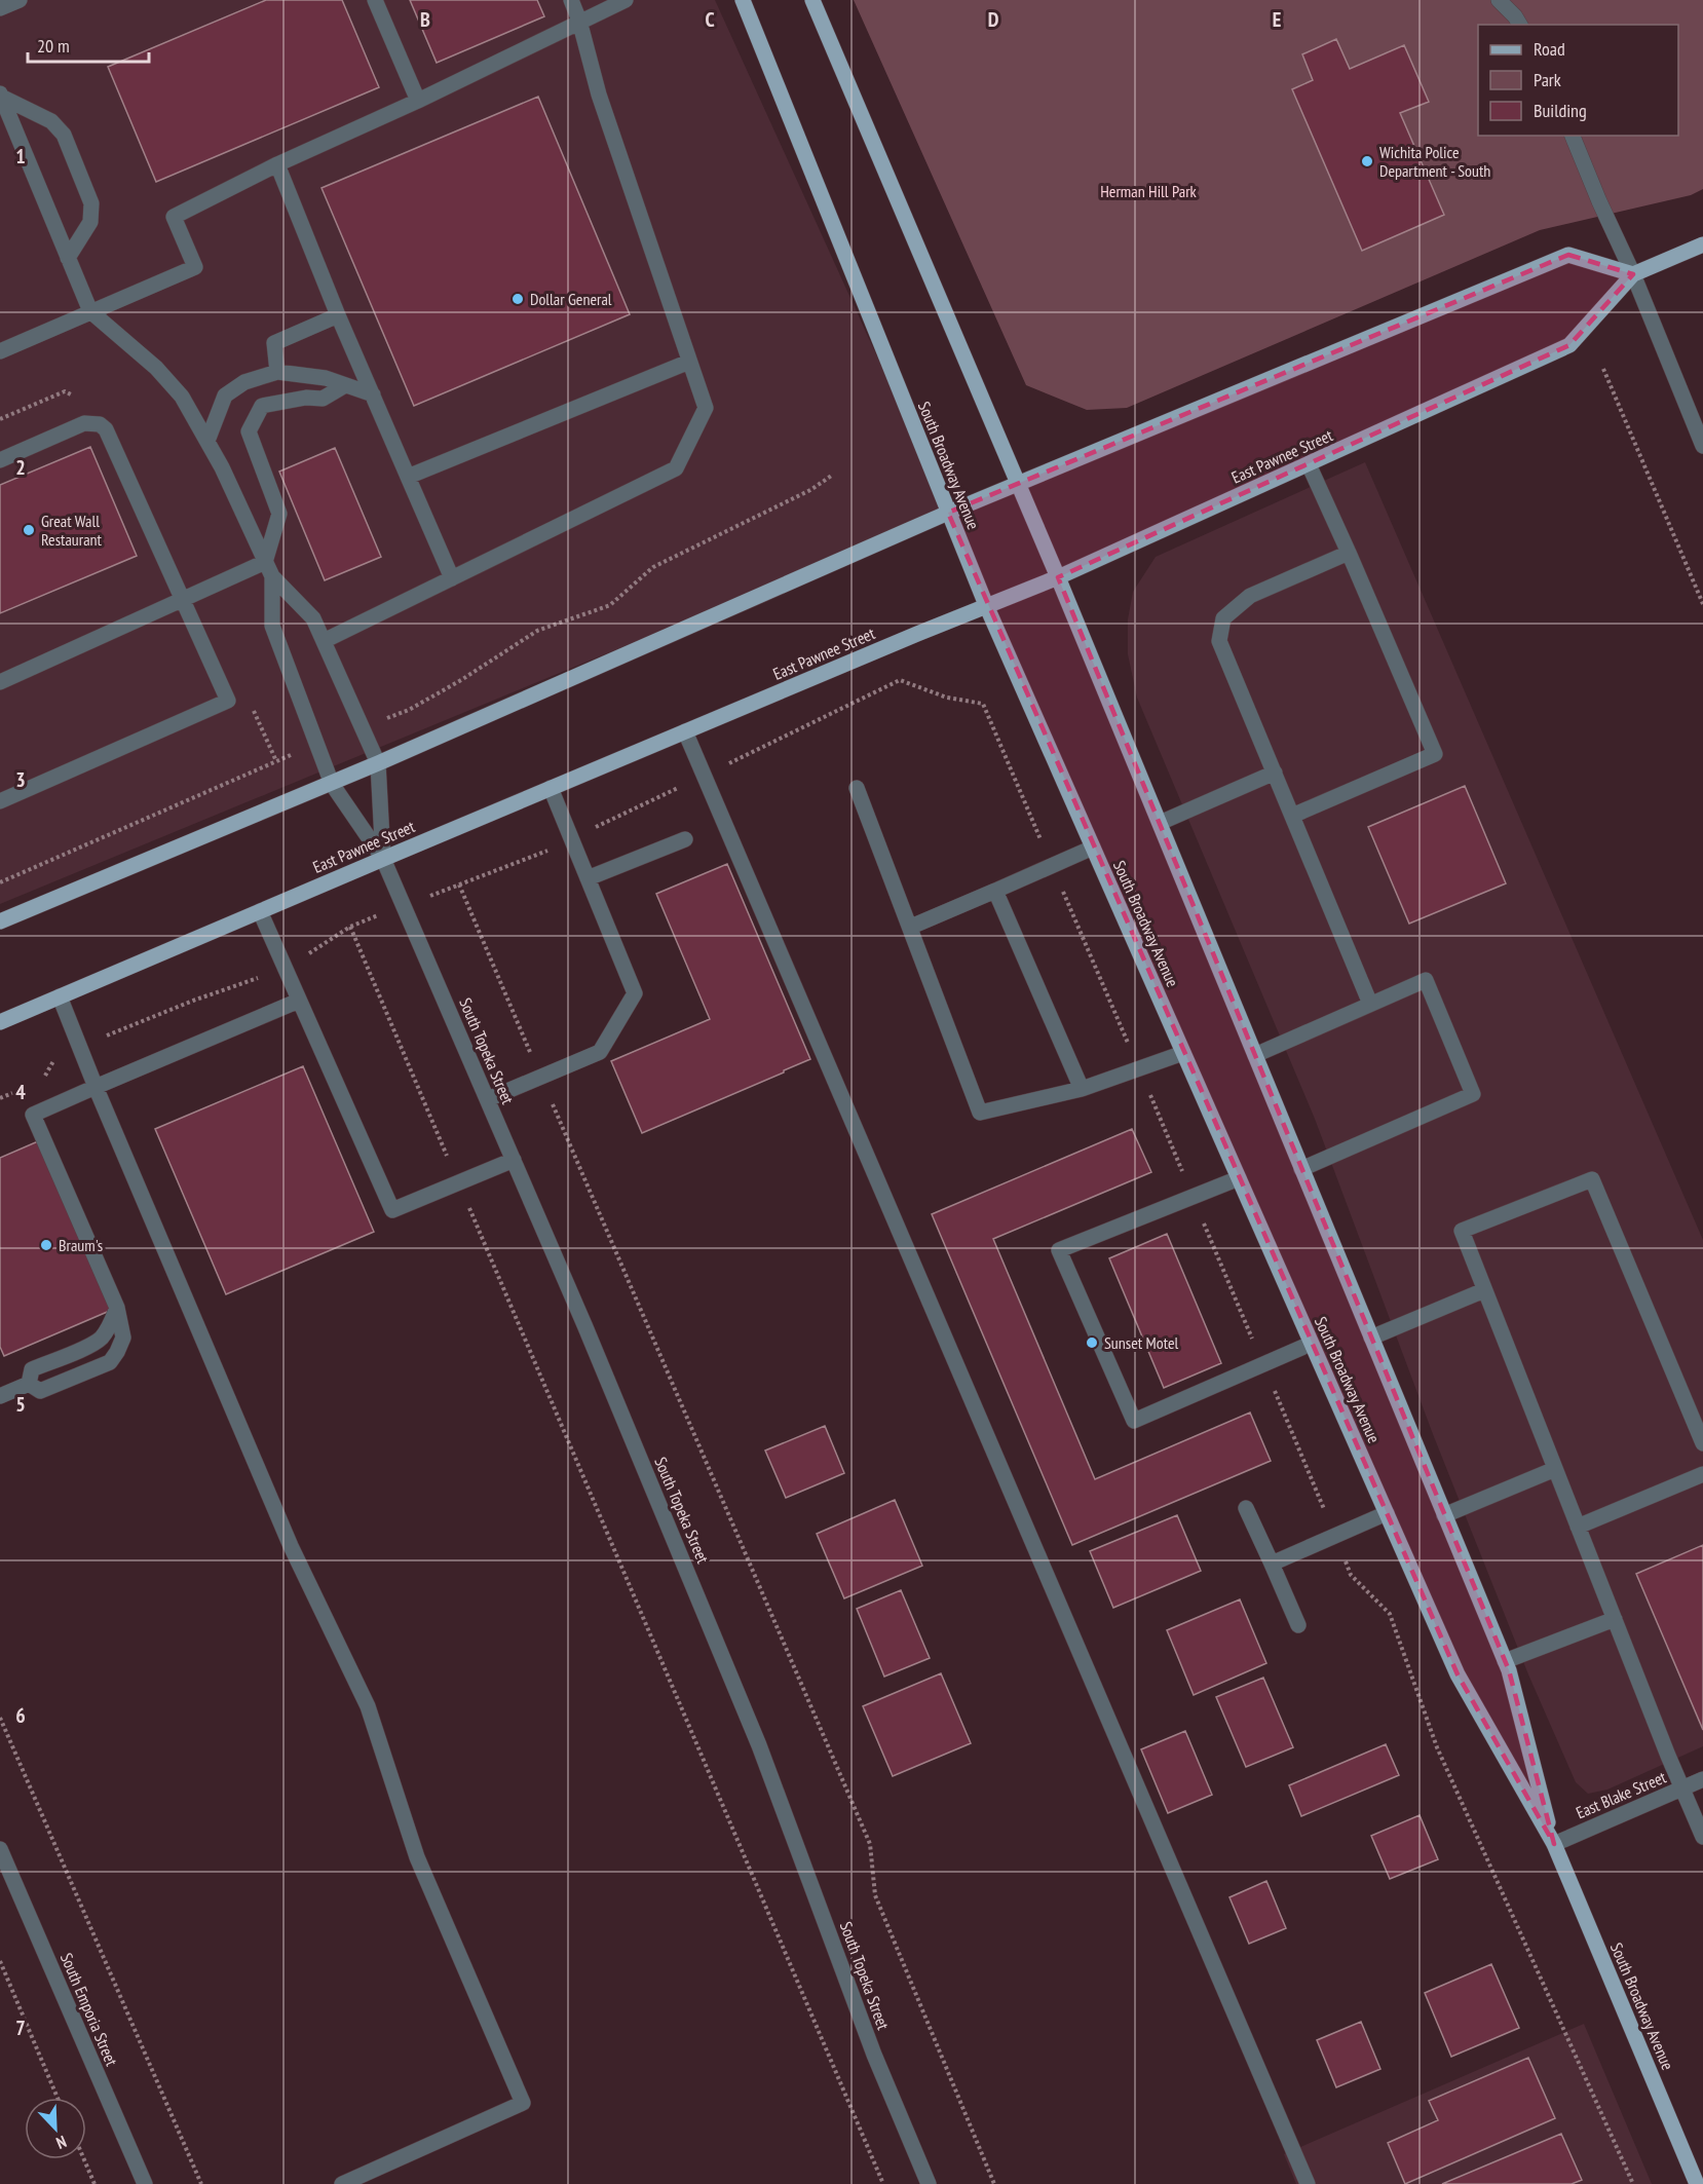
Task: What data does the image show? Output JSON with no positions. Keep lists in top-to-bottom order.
{
  "streets": {
    "main road": ["East Pawnee Street", "South Broadway Avenue"],
    "street": ["South Topeka Street", "East Blake Street", "South Emporia Street"]
  },
  "crossings": [
    ["East Pawnee Street", "South Broadway Avenue"],
    ["East Pawnee Street", "South Topeka Street"],
    ["South Broadway Avenue", "East Blake Street"]
  ],
  "parks": ["Herman Hill Park"],
  "places": [
    "Wichita Police Department - South",
    "Dollar General",
    "Great Wall Restaurant",
    "Braum's",
    "Sunset Motel"
  ],
  "legend": ["Road", "Park", "Building"],
  "scale_bar": "20 m",
  "north": "bottom right",
  "grid": {
    "columns": [
      "B",
      "C",
      "D",
      "E"
    ],
    "rows": [
      "1",
      "2",
      "3",
      "4",
      "5",
      "6",
      "7"
    ]
  }
}
